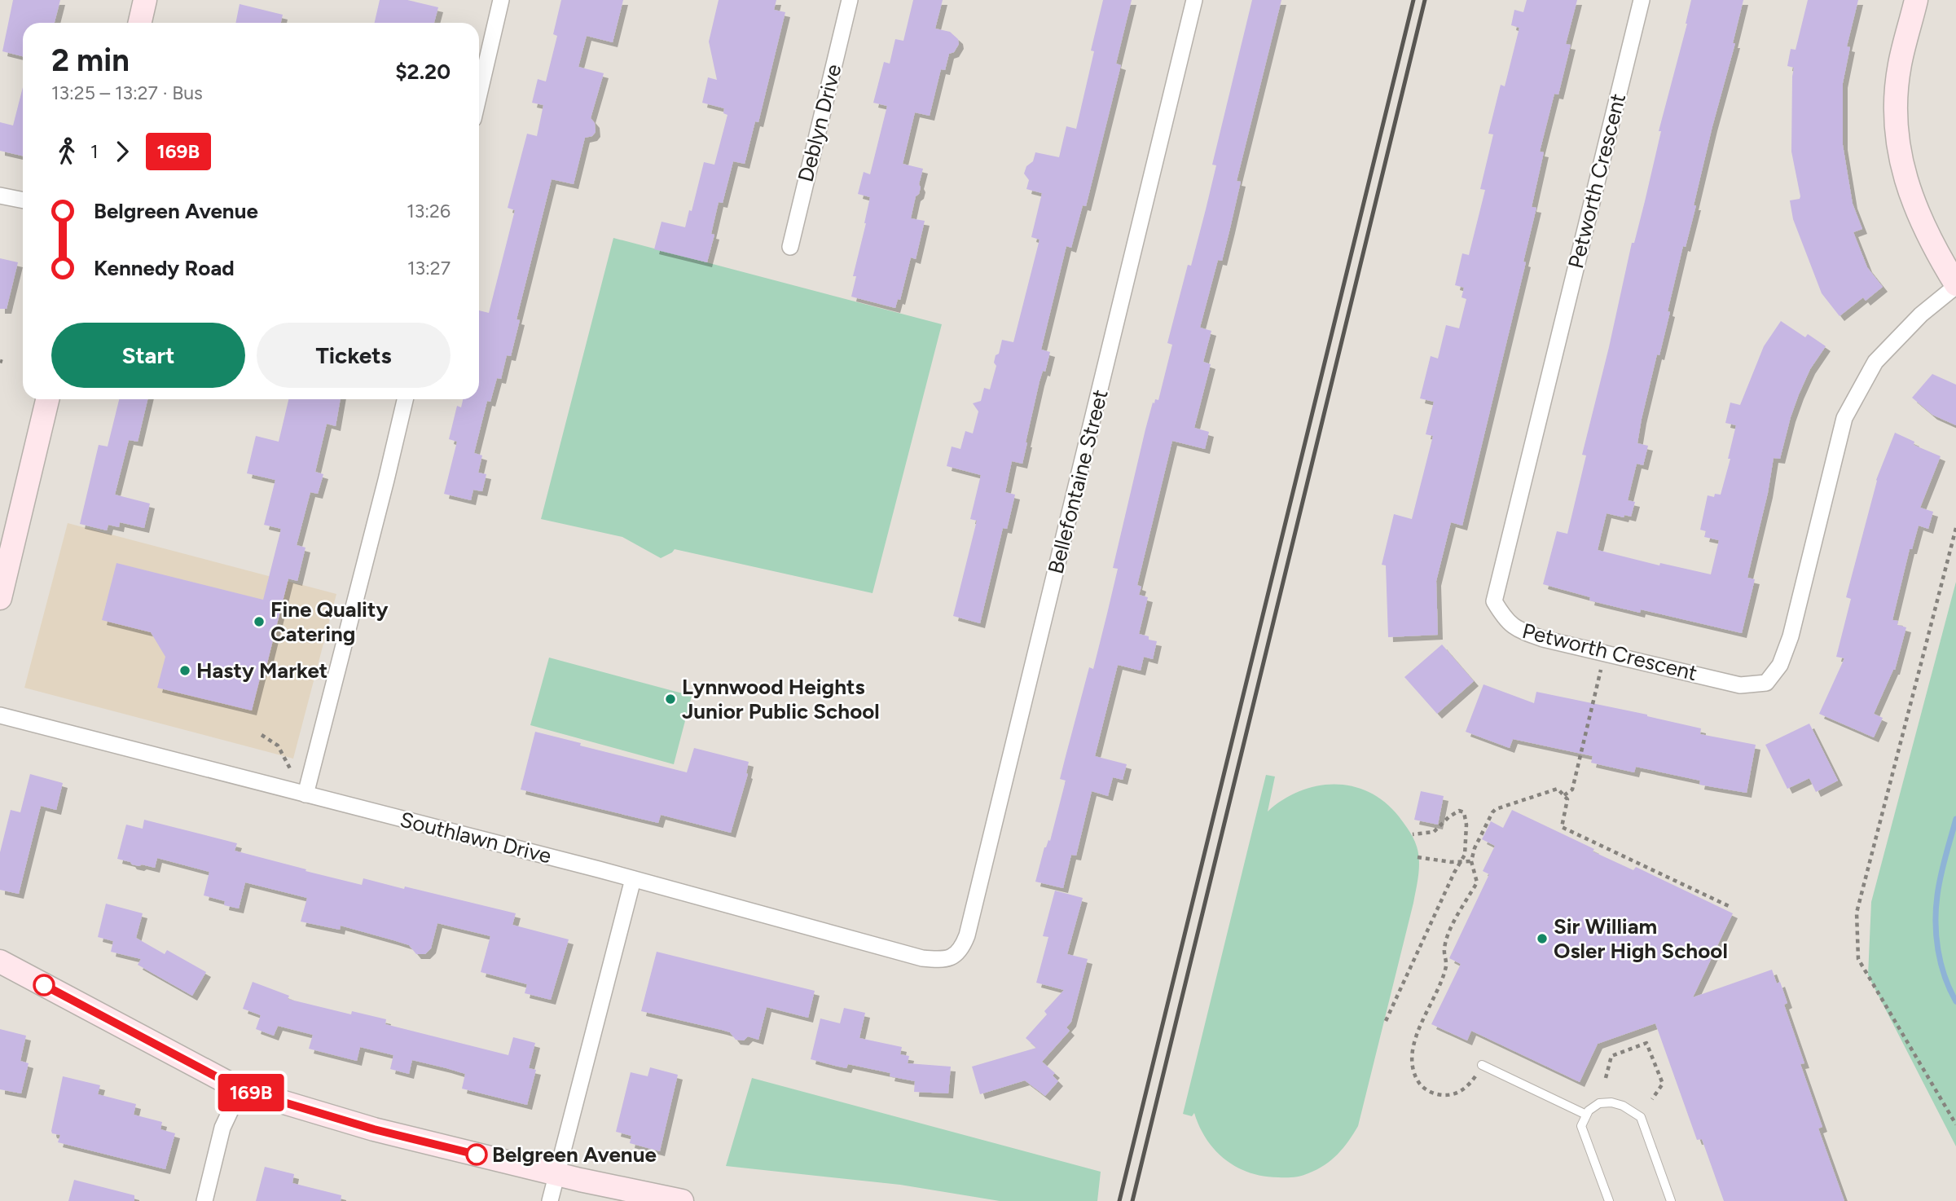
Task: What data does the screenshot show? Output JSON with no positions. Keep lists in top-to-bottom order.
{
  "streets": {
    "street": [
      "Deblyn Drive",
      "Petworth Crescent",
      "Bellefontaine Street",
      "Southlawn Drive"
    ]
  },
  "crossings": [
    ["Bellefontaine Street", "Southlawn Drive"]
  ],
  "places": [
    "Fine Quality Catering",
    "Hasty Market",
    "Lynnwood Heights Junior Public School",
    "Sir William Osler High School",
    "Belgreen Avenue"
  ],
  "lines": ["bus line 169B"],
  "page": {
    "on_map": "169B",
    "heading": ["2 min", "13:25 – 13:27 · Bus", "$2.20"],
    "legs": ["1", "169B"],
    "list": [
      {
        "name": "Belgreen Avenue",
        "value": "13:26"
      },
      {
        "name": "Kennedy Road",
        "value": "13:27"
      }
    ],
    "buttons": ["Start", "Tickets"]
  }
}
